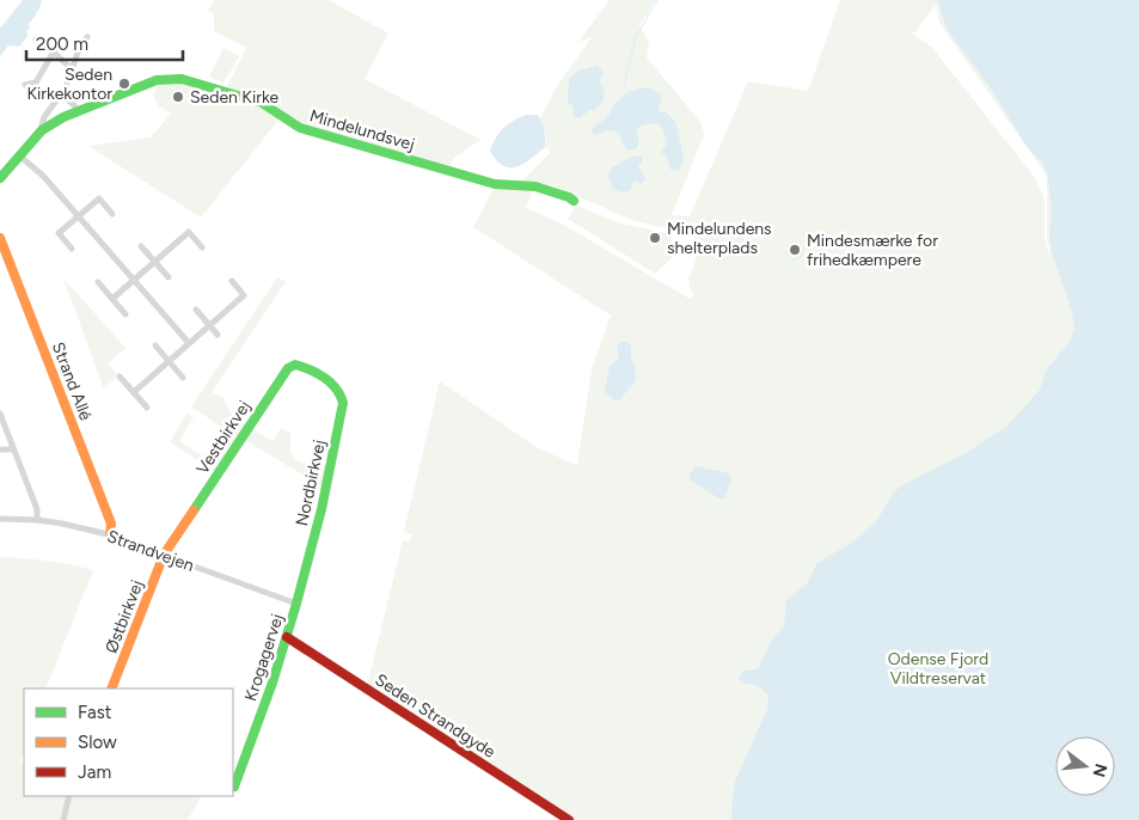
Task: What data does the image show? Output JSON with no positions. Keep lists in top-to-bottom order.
{
  "streets": {
    "street": [
      "Mindelundsvej",
      "Strand Allé",
      "Vestbirkvej",
      "Nordbirkvej",
      "Strandvejen",
      "Østbirkvej",
      "Krogagervej",
      "Seden Strandgyde"
    ]
  },
  "crossings": [
    ["Strand Allé", "Strandvejen"],
    ["Vestbirkvej", "Nordbirkvej"],
    ["Vestbirkvej", "Strandvejen"],
    ["Vestbirkvej", "Østbirkvej"],
    ["Nordbirkvej", "Strandvejen"],
    ["Nordbirkvej", "Krogagervej"],
    ["Strandvejen", "Østbirkvej"],
    ["Strandvejen", "Krogagervej"],
    ["Krogagervej", "Seden Strandgyde"]
  ],
  "parks": ["Odense Fjord Vildtreservat"],
  "places": [
    "Seden Kirkekontor",
    "Seden Kirke",
    "Mindelundens shelterplads",
    "Mindesmærke for frihedkæmpere"
  ],
  "legend": ["Fast", "Slow", "Jam"],
  "scale_bar": "200 m",
  "north": "right"
}
